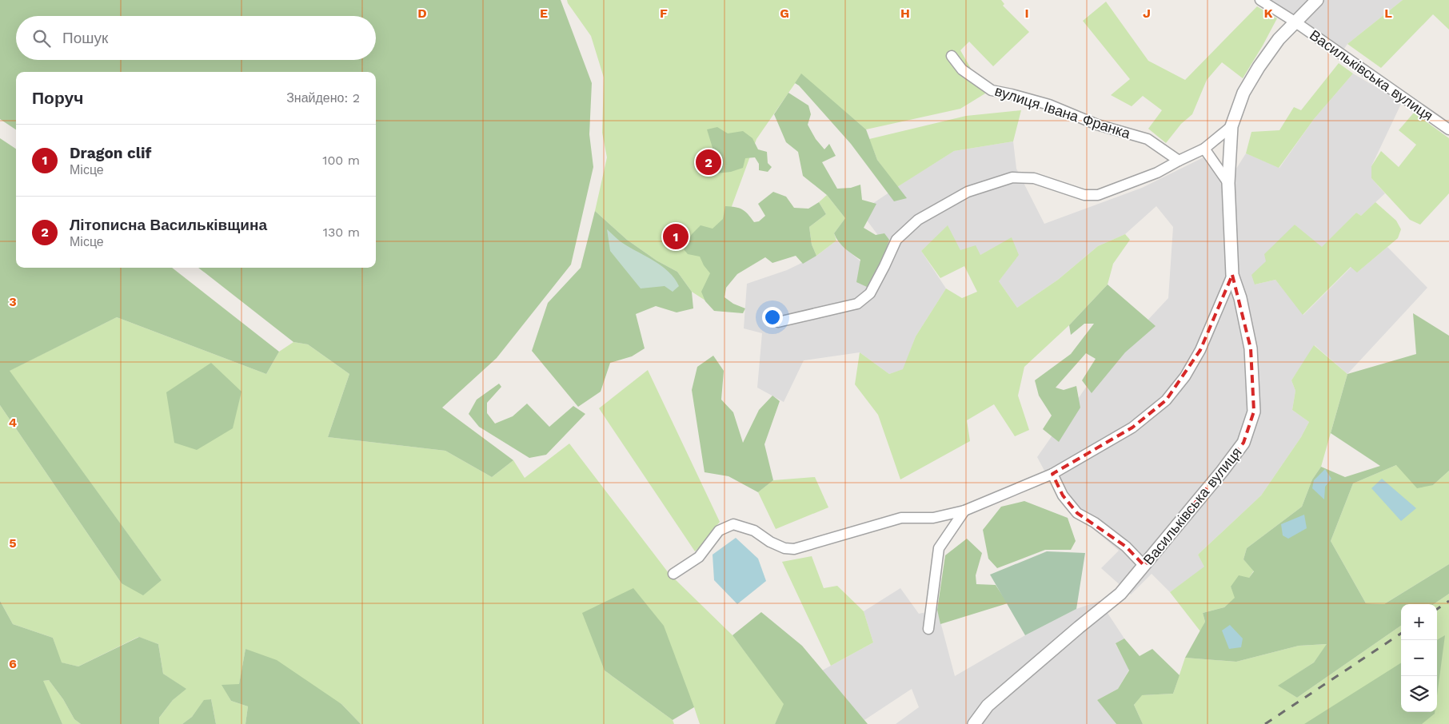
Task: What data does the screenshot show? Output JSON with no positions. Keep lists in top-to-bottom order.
{
  "streets": {
    "street": ["Васильківська вулиця", "вулиця Івана Франка"]
  },
  "page": {
    "search": "Пошук",
    "heading": ["Поруч", "Знайдено: 2"],
    "list": [
      {
        "mark": "1",
        "name": "Dragon clif",
        "note": "Місце",
        "value": "100 m"
      },
      {
        "mark": "2",
        "name": "Літописна Васильківщина",
        "note": "Місце",
        "value": "130 m"
      }
    ],
    "pins": ["2", "1"],
    "map_buttons": ["+", "−"]
  },
  "grid": {
    "columns": [
      "D",
      "E",
      "F",
      "G",
      "H",
      "I",
      "J",
      "K",
      "L"
    ],
    "rows": [
      "3",
      "4",
      "5",
      "6"
    ]
  }
}
